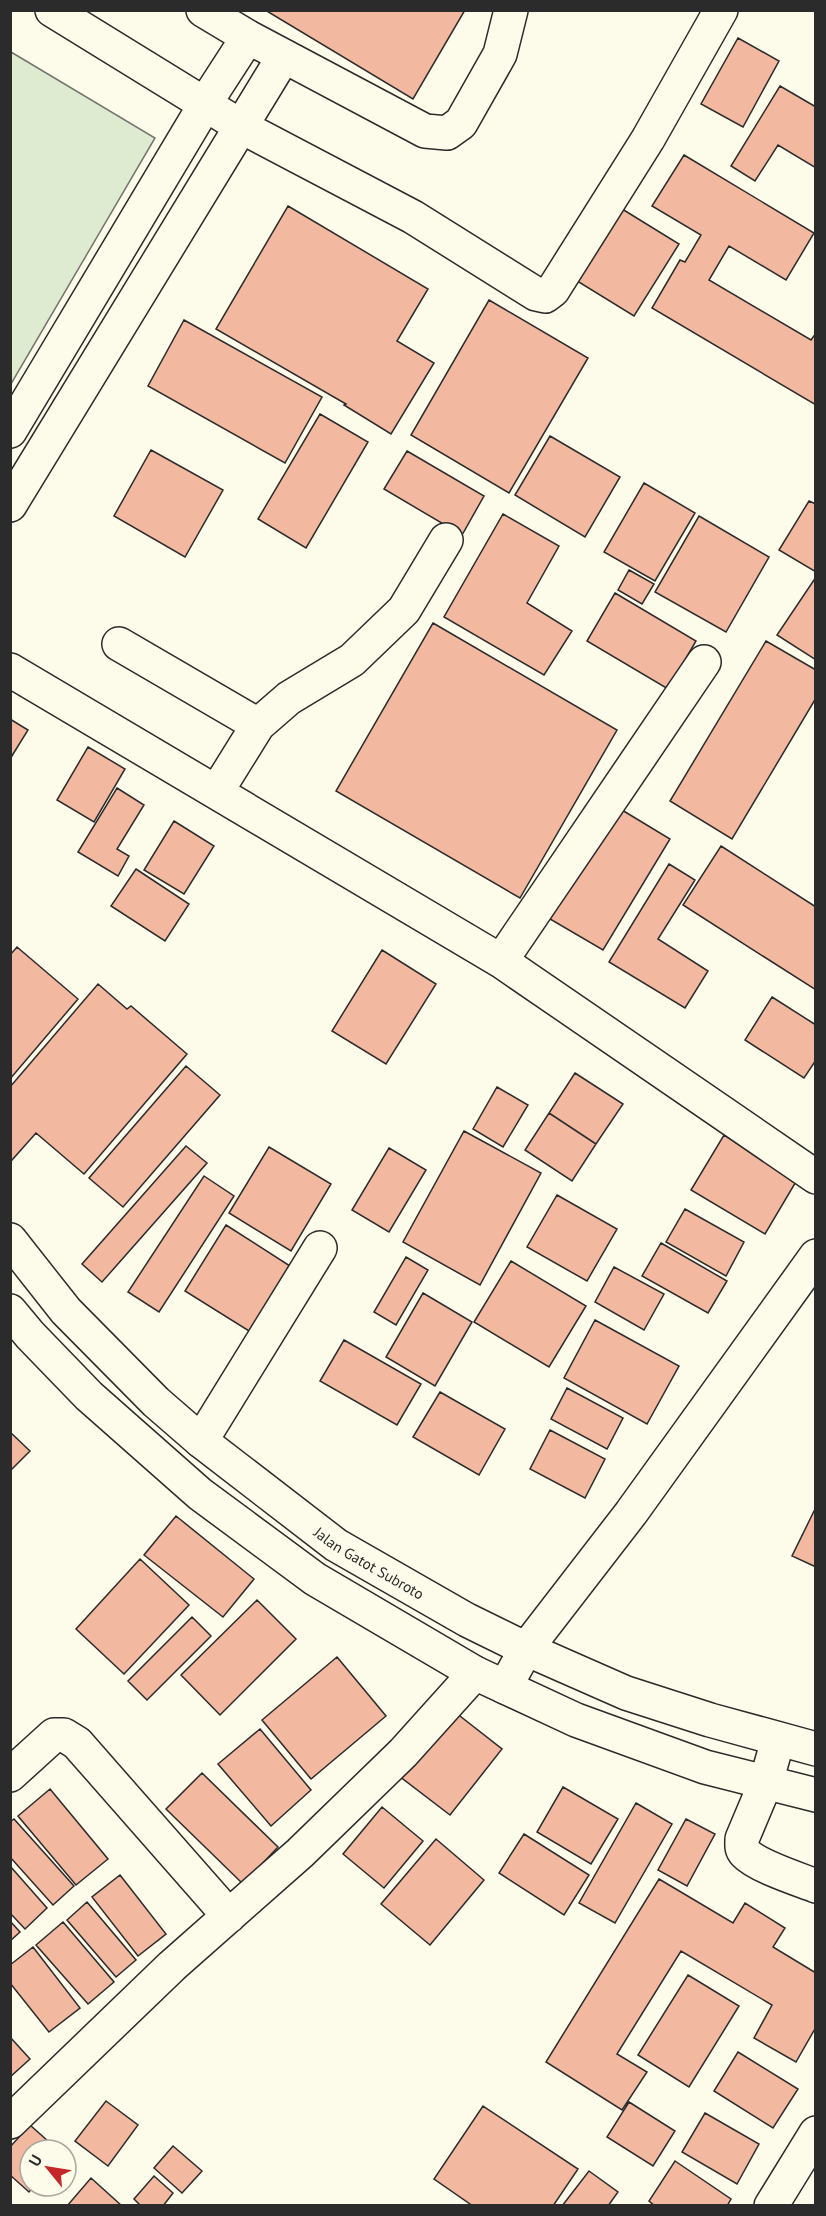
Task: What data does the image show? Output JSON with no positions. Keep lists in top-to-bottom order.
{
  "streets": {
    "main road": ["Jalan Gatot Subroto"]
  },
  "north": "top left"
}
